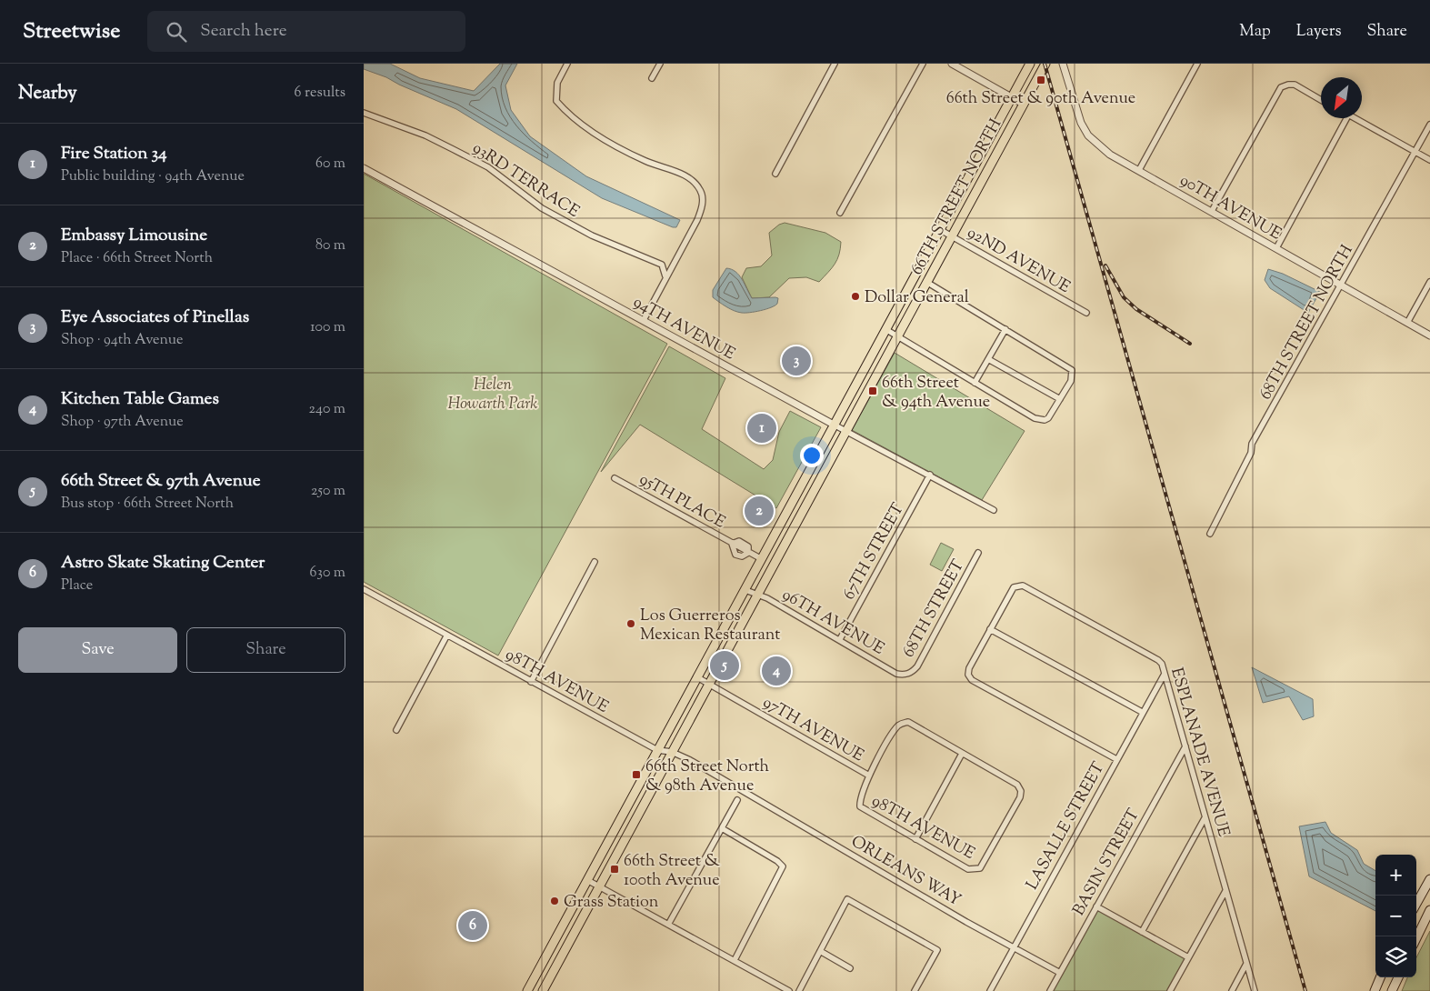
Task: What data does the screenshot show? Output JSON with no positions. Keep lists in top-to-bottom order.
{
  "streets": {
    "main road": ["66TH STREET NORTH"],
    "street": [
      "93RD TERRACE",
      "90TH AVENUE",
      "92ND AVENUE",
      "68TH STREET NORTH",
      "94TH AVENUE",
      "95TH PLACE",
      "67TH STREET",
      "68TH STREET",
      "96TH AVENUE",
      "98TH AVENUE",
      "97TH AVENUE",
      "ESPLANADE AVENUE",
      "LASALLE STREET",
      "BASIN STREET",
      "ORLEANS WAY"
    ]
  },
  "crossings": [
    ["66TH STREET NORTH", "92ND AVENUE"],
    ["66TH STREET NORTH", "94TH AVENUE"],
    ["66TH STREET NORTH", "95TH PLACE"],
    ["66TH STREET NORTH", "96TH AVENUE"],
    ["66TH STREET NORTH", "98TH AVENUE"],
    ["66TH STREET NORTH", "97TH AVENUE"],
    ["90TH AVENUE", "68TH STREET NORTH"],
    ["94TH AVENUE", "67TH STREET"],
    ["67TH STREET", "96TH AVENUE"],
    ["68TH STREET", "96TH AVENUE"],
    ["98TH AVENUE", "97TH AVENUE"],
    ["98TH AVENUE", "ORLEANS WAY"],
    ["ESPLANADE AVENUE", "LASALLE STREET"],
    ["ESPLANADE AVENUE", "BASIN STREET"],
    ["LASALLE STREET", "ORLEANS WAY"],
    ["BASIN STREET", "ORLEANS WAY"]
  ],
  "parks": ["Helen Howarth Park"],
  "places": {
    "transit": [
      "66th Street & 90th Avenue",
      "66th Street & 94th Avenue",
      "66th Street North & 98th Avenue",
      "66th Street & 100th Avenue"
    ],
    "other": ["Dollar General", "Los Guerreros Mexican Restaurant", "Grass Station"]
  },
  "north": "bottom left",
  "page": {
    "header": "Streetwise",
    "search": "Search here",
    "nav": ["Map", "Layers", "Share"],
    "heading": ["Nearby", "6 results"],
    "list": [
      {
        "mark": "1",
        "name": "Fire Station 34",
        "note": "Public building · 94th Avenue",
        "value": "60 m"
      },
      {
        "mark": "2",
        "name": "Embassy Limousine",
        "note": "Place · 66th Street North",
        "value": "80 m"
      },
      {
        "mark": "3",
        "name": "Eye Associates of Pinellas",
        "note": "Shop · 94th Avenue",
        "value": "100 m"
      },
      {
        "mark": "4",
        "name": "Kitchen Table Games",
        "note": "Shop · 97th Avenue",
        "value": "240 m"
      },
      {
        "mark": "5",
        "name": "66th Street & 97th Avenue",
        "note": "Bus stop · 66th Street North",
        "value": "250 m"
      },
      {
        "mark": "6",
        "name": "Astro Skate Skating Center",
        "note": "Place",
        "value": "630 m"
      }
    ],
    "pins": [
      "3",
      "1",
      "2",
      "5",
      "4",
      "6"
    ],
    "buttons": ["Save", "Share"],
    "map_buttons": ["+", "−"]
  }
}
